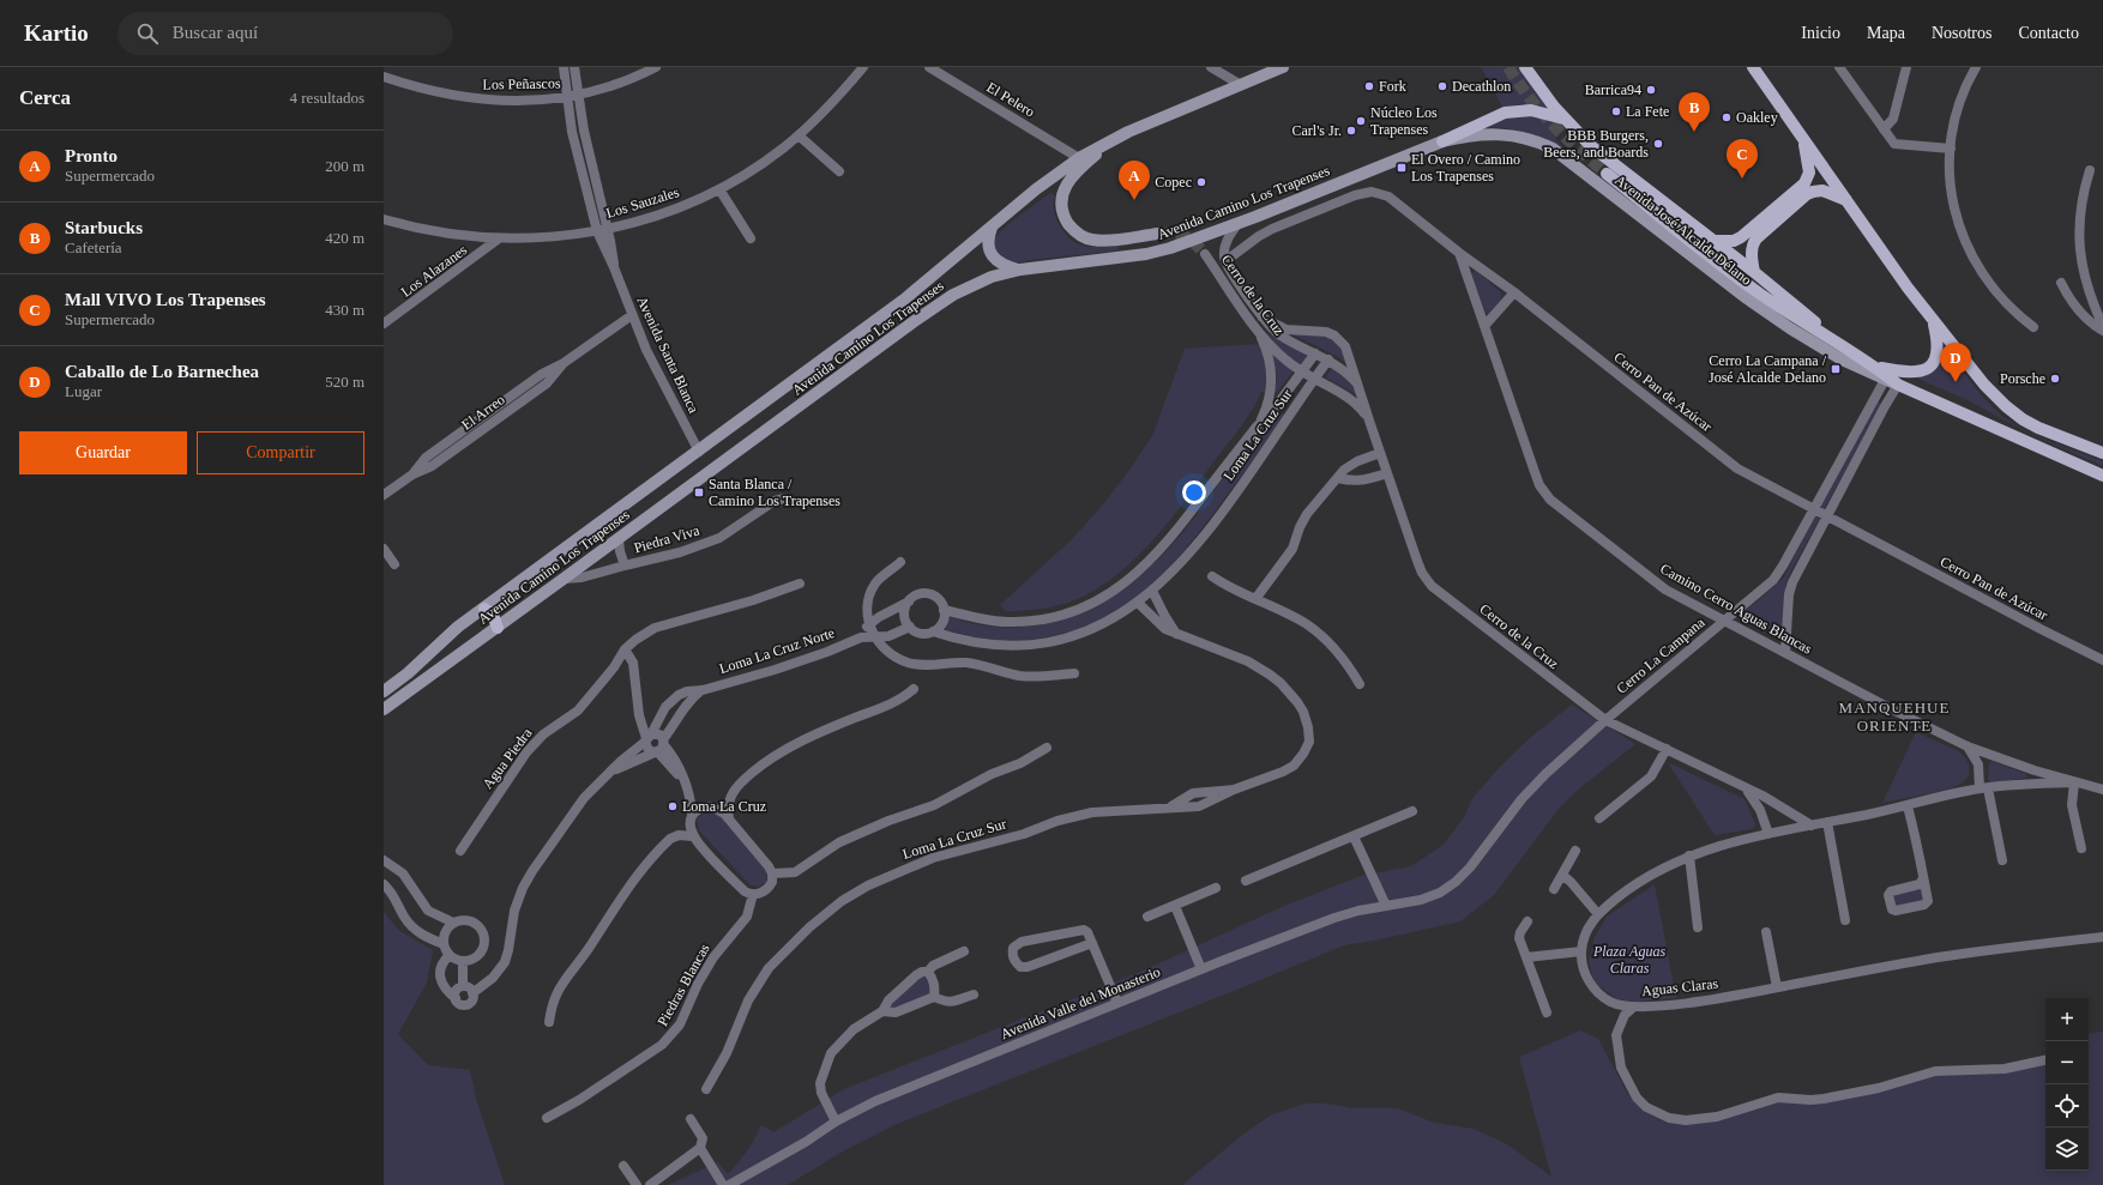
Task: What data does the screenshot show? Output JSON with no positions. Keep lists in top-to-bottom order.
{
  "streets": {
    "main road": ["Avenida Camino Los Trapenses", "Avenida José Alcalde Délano"],
    "street": [
      "Los Peñascos",
      "El Pelero",
      "Los Sauzales",
      "Los Alazanes",
      "Cerro de la Cruz",
      "Avenida Santa Blanca",
      "Cerro Pan de Azúcar",
      "El Arreo",
      "Loma La Cruz Sur",
      "Piedra Viva",
      "Camino Cerro Aguas Blancas",
      "Loma La Cruz Norte",
      "Cerro La Campana",
      "Agua Piedra",
      "Piedras Blancas",
      "Aguas Claras",
      "Avenida Valle del Monasterio"
    ]
  },
  "crossings": [
    ["Los Peñascos", "Avenida Santa Blanca"],
    ["El Pelero", "Avenida Camino Los Trapenses"],
    ["Los Sauzales", "Los Alazanes"],
    ["Los Sauzales", "Avenida Santa Blanca"],
    ["Avenida Camino Los Trapenses", "Avenida José Alcalde Délano"],
    ["Avenida Camino Los Trapenses", "Cerro de la Cruz"],
    ["Avenida Camino Los Trapenses", "Avenida Santa Blanca"],
    ["Avenida Camino Los Trapenses", "Piedra Viva"],
    ["Avenida José Alcalde Délano", "Cerro La Campana"],
    ["Cerro de la Cruz", "Cerro Pan de Azúcar"],
    ["Cerro de la Cruz", "Loma La Cruz Sur"],
    ["Cerro de la Cruz", "Cerro La Campana"],
    ["Cerro de la Cruz", "Aguas Claras"],
    ["Avenida Santa Blanca", "El Arreo"],
    ["Cerro Pan de Azúcar", "Camino Cerro Aguas Blancas"],
    ["Cerro Pan de Azúcar", "Cerro La Campana"],
    ["Loma La Cruz Sur", "Loma La Cruz Norte"],
    ["Camino Cerro Aguas Blancas", "Cerro La Campana"],
    ["Camino Cerro Aguas Blancas", "Aguas Claras"],
    ["Cerro La Campana", "Avenida Valle del Monasterio"]
  ],
  "districts": ["MANQUEHUE ORIENTE"],
  "parks": ["Plaza Aguas Claras"],
  "places": {
    "other": [
      "Fork",
      "Decathlon",
      "Barrica94",
      "La Fete",
      "Oakley",
      "Núcleo Los Trapenses",
      "Carl's Jr.",
      "BBB Burgers, Beers, and Boards",
      "Copec",
      "Porsche",
      "Loma La Cruz"
    ],
    "transit": ["El Overo / Camino Los Trapenses", "Cerro La Campana / José Alcalde Delano", "Santa Blanca / Camino Los Trapenses"]
  },
  "page": {
    "header": "Kartio",
    "search": "Buscar aquí",
    "nav": [
      "Inicio",
      "Mapa",
      "Nosotros",
      "Contacto"
    ],
    "heading": ["Cerca", "4 resultados"],
    "pins": [
      "B",
      "C",
      "A",
      "D"
    ],
    "list": [
      {
        "mark": "A",
        "name": "Pronto",
        "note": "Supermercado",
        "value": "200 m"
      },
      {
        "mark": "B",
        "name": "Starbucks",
        "note": "Cafetería",
        "value": "420 m"
      },
      {
        "mark": "C",
        "name": "Mall VIVO Los Trapenses",
        "note": "Supermercado",
        "value": "430 m"
      },
      {
        "mark": "D",
        "name": "Caballo de Lo Barnechea",
        "note": "Lugar",
        "value": "520 m"
      }
    ],
    "buttons": ["Guardar", "Compartir"],
    "map_buttons": ["+", "−"]
  }
}
